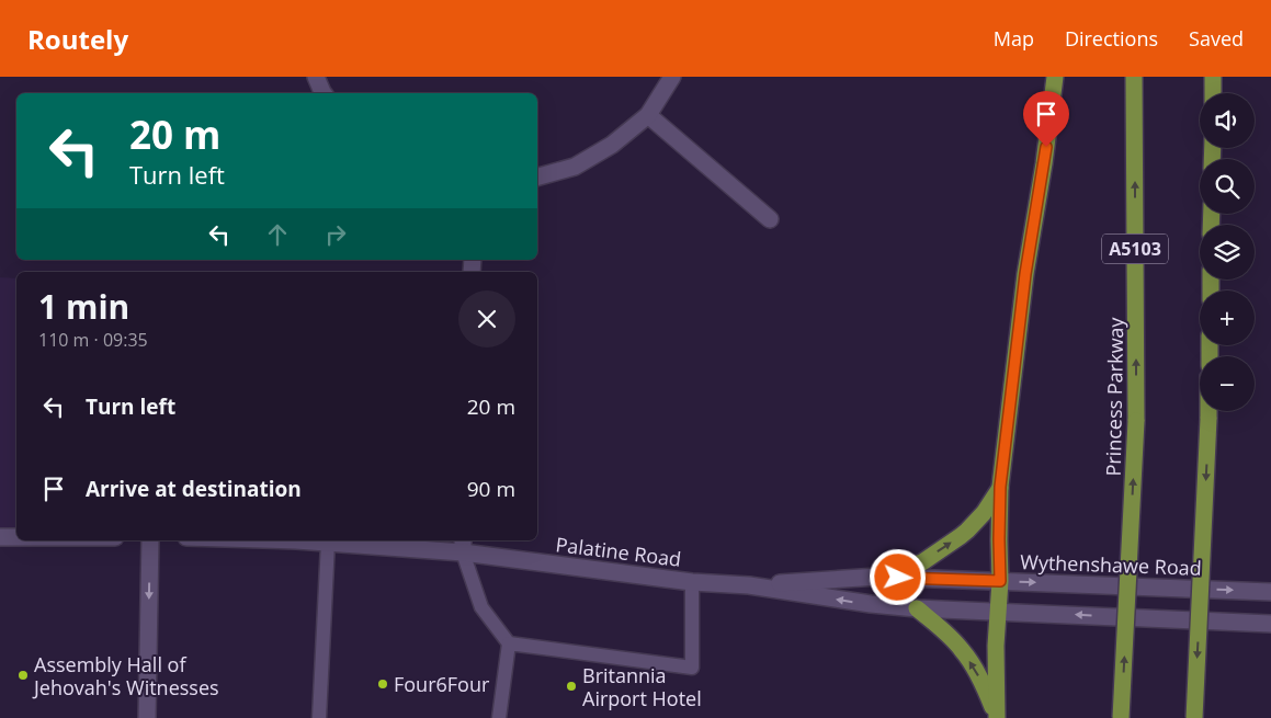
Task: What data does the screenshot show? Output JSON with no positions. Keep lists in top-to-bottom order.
{
  "streets": {
    "highway": ["A5103", "Princess Parkway"],
    "main road": ["Palatine Road", "Wythenshawe Road"]
  },
  "crossings": [
    ["Palatine Road", "Wythenshawe Road"]
  ],
  "places": ["Assembly Hall of Jehovah's Witnesses", "Four6Four", "Britannia Airport Hotel"],
  "page": {
    "header": "Routely",
    "nav": ["Map", "Directions", "Saved"],
    "map_buttons": ["+", "−"],
    "turn": ["20 m", "Turn left"],
    "heading": ["1 min", "110 m · 09:35"],
    "list": [
      {
        "name": "Turn left",
        "value": "20 m"
      },
      {
        "name": "Arrive at destination",
        "value": "90 m"
      }
    ]
  }
}
